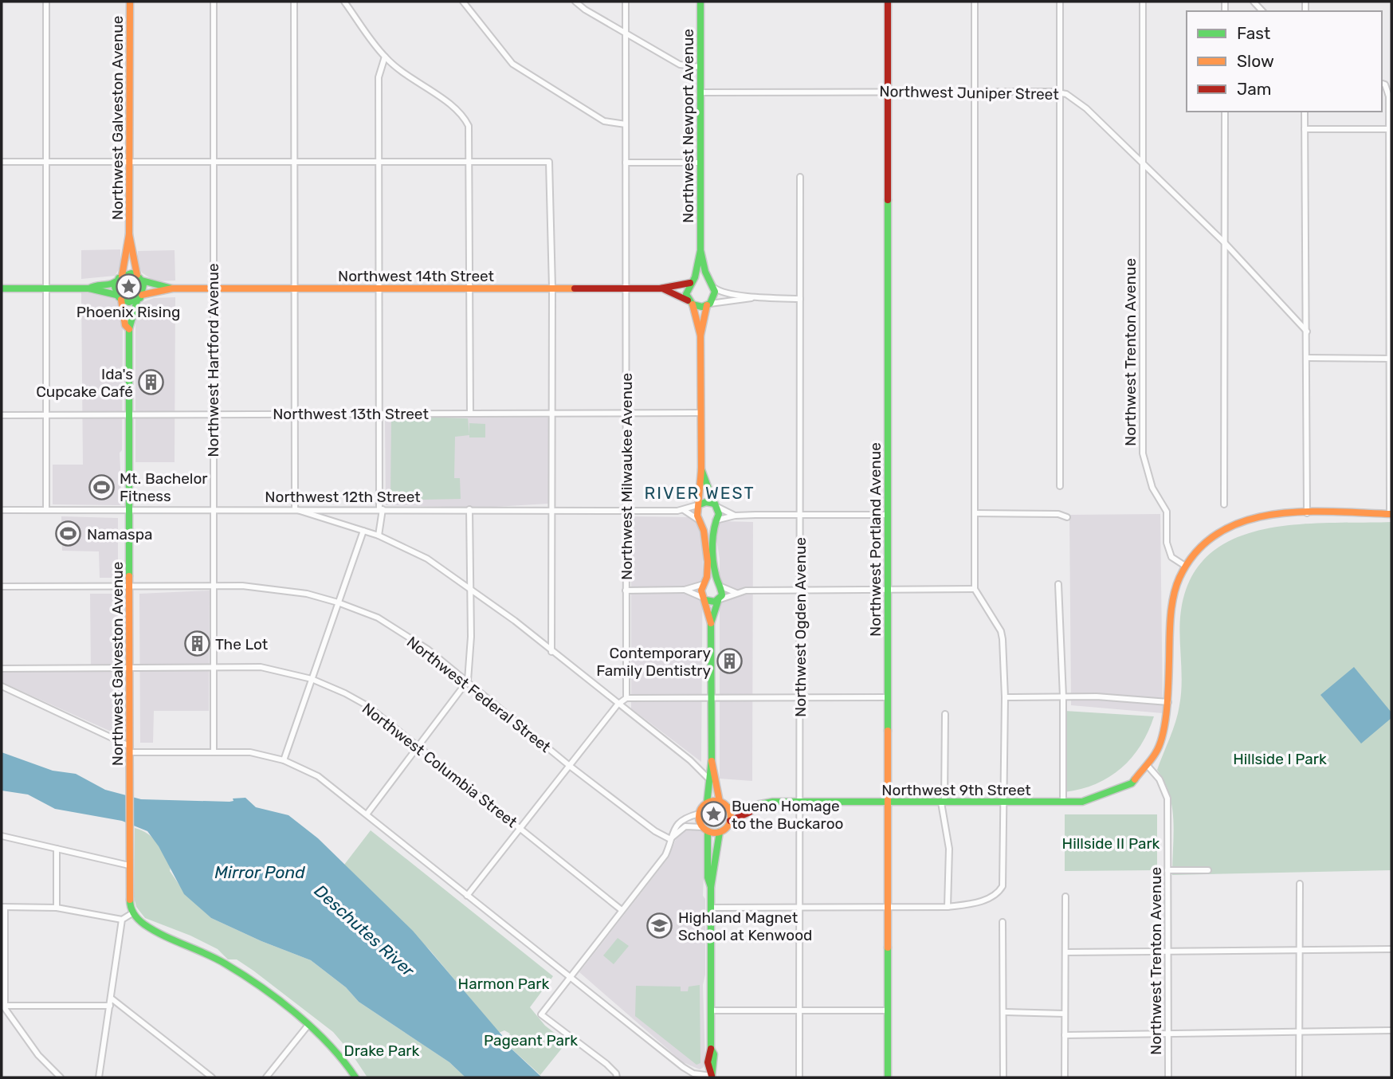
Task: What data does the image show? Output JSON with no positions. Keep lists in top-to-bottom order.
{
  "streets": {
    "street": [
      "Northwest Juniper Street",
      "Northwest Galveston Avenue",
      "Northwest Newport Avenue",
      "Northwest 14th Street",
      "Northwest Trenton Avenue",
      "Northwest Hartford Avenue",
      "Northwest 13th Street",
      "Northwest Milwaukee Avenue",
      "Northwest 12th Street",
      "Northwest Portland Avenue",
      "Northwest Ogden Avenue",
      "Northwest Federal Street",
      "Northwest Columbia Street",
      "Northwest 9th Street"
    ]
  },
  "crossings": [
    ["Northwest Juniper Street", "Northwest Newport Avenue"],
    ["Northwest Juniper Street", "Northwest Trenton Avenue"],
    ["Northwest Juniper Street", "Northwest Portland Avenue"],
    ["Northwest Galveston Avenue", "Northwest 14th Street"],
    ["Northwest Galveston Avenue", "Northwest 13th Street"],
    ["Northwest Galveston Avenue", "Northwest 12th Street"],
    ["Northwest Galveston Avenue", "Northwest Federal Street"],
    ["Northwest Galveston Avenue", "Northwest Columbia Street"],
    ["Northwest Newport Avenue", "Northwest 14th Street"],
    ["Northwest 14th Street", "Northwest Hartford Avenue"],
    ["Northwest 14th Street", "Northwest Milwaukee Avenue"],
    ["Northwest Trenton Avenue", "Northwest 9th Street"],
    ["Northwest Hartford Avenue", "Northwest 13th Street"],
    ["Northwest Hartford Avenue", "Northwest 12th Street"],
    ["Northwest Hartford Avenue", "Northwest Federal Street"],
    ["Northwest Hartford Avenue", "Northwest Columbia Street"],
    ["Northwest 13th Street", "Northwest Milwaukee Avenue"],
    ["Northwest Milwaukee Avenue", "Northwest 12th Street"],
    ["Northwest Portland Avenue", "Northwest 9th Street"],
    ["Northwest Ogden Avenue", "Northwest 9th Street"]
  ],
  "districts": ["RIVER WEST"],
  "water": ["Mirror Pond", "Deschutes River"],
  "parks": [
    "Hillside I Park",
    "Hillside II Park",
    "Harmon Park",
    "Pageant Park",
    "Drake Park"
  ],
  "places": {
    "place": ["Phoenix Rising", "Bueno Homage to the Buckaroo"],
    "building": ["Ida's Cupcake Café", "The Lot", "Contemporary Family Dentistry"],
    "sports": ["Mt. Bachelor Fitness", "Namaspa"],
    "school or university": ["Highland Magnet School at Kenwood"]
  },
  "legend": ["Fast", "Slow", "Jam"]
}
